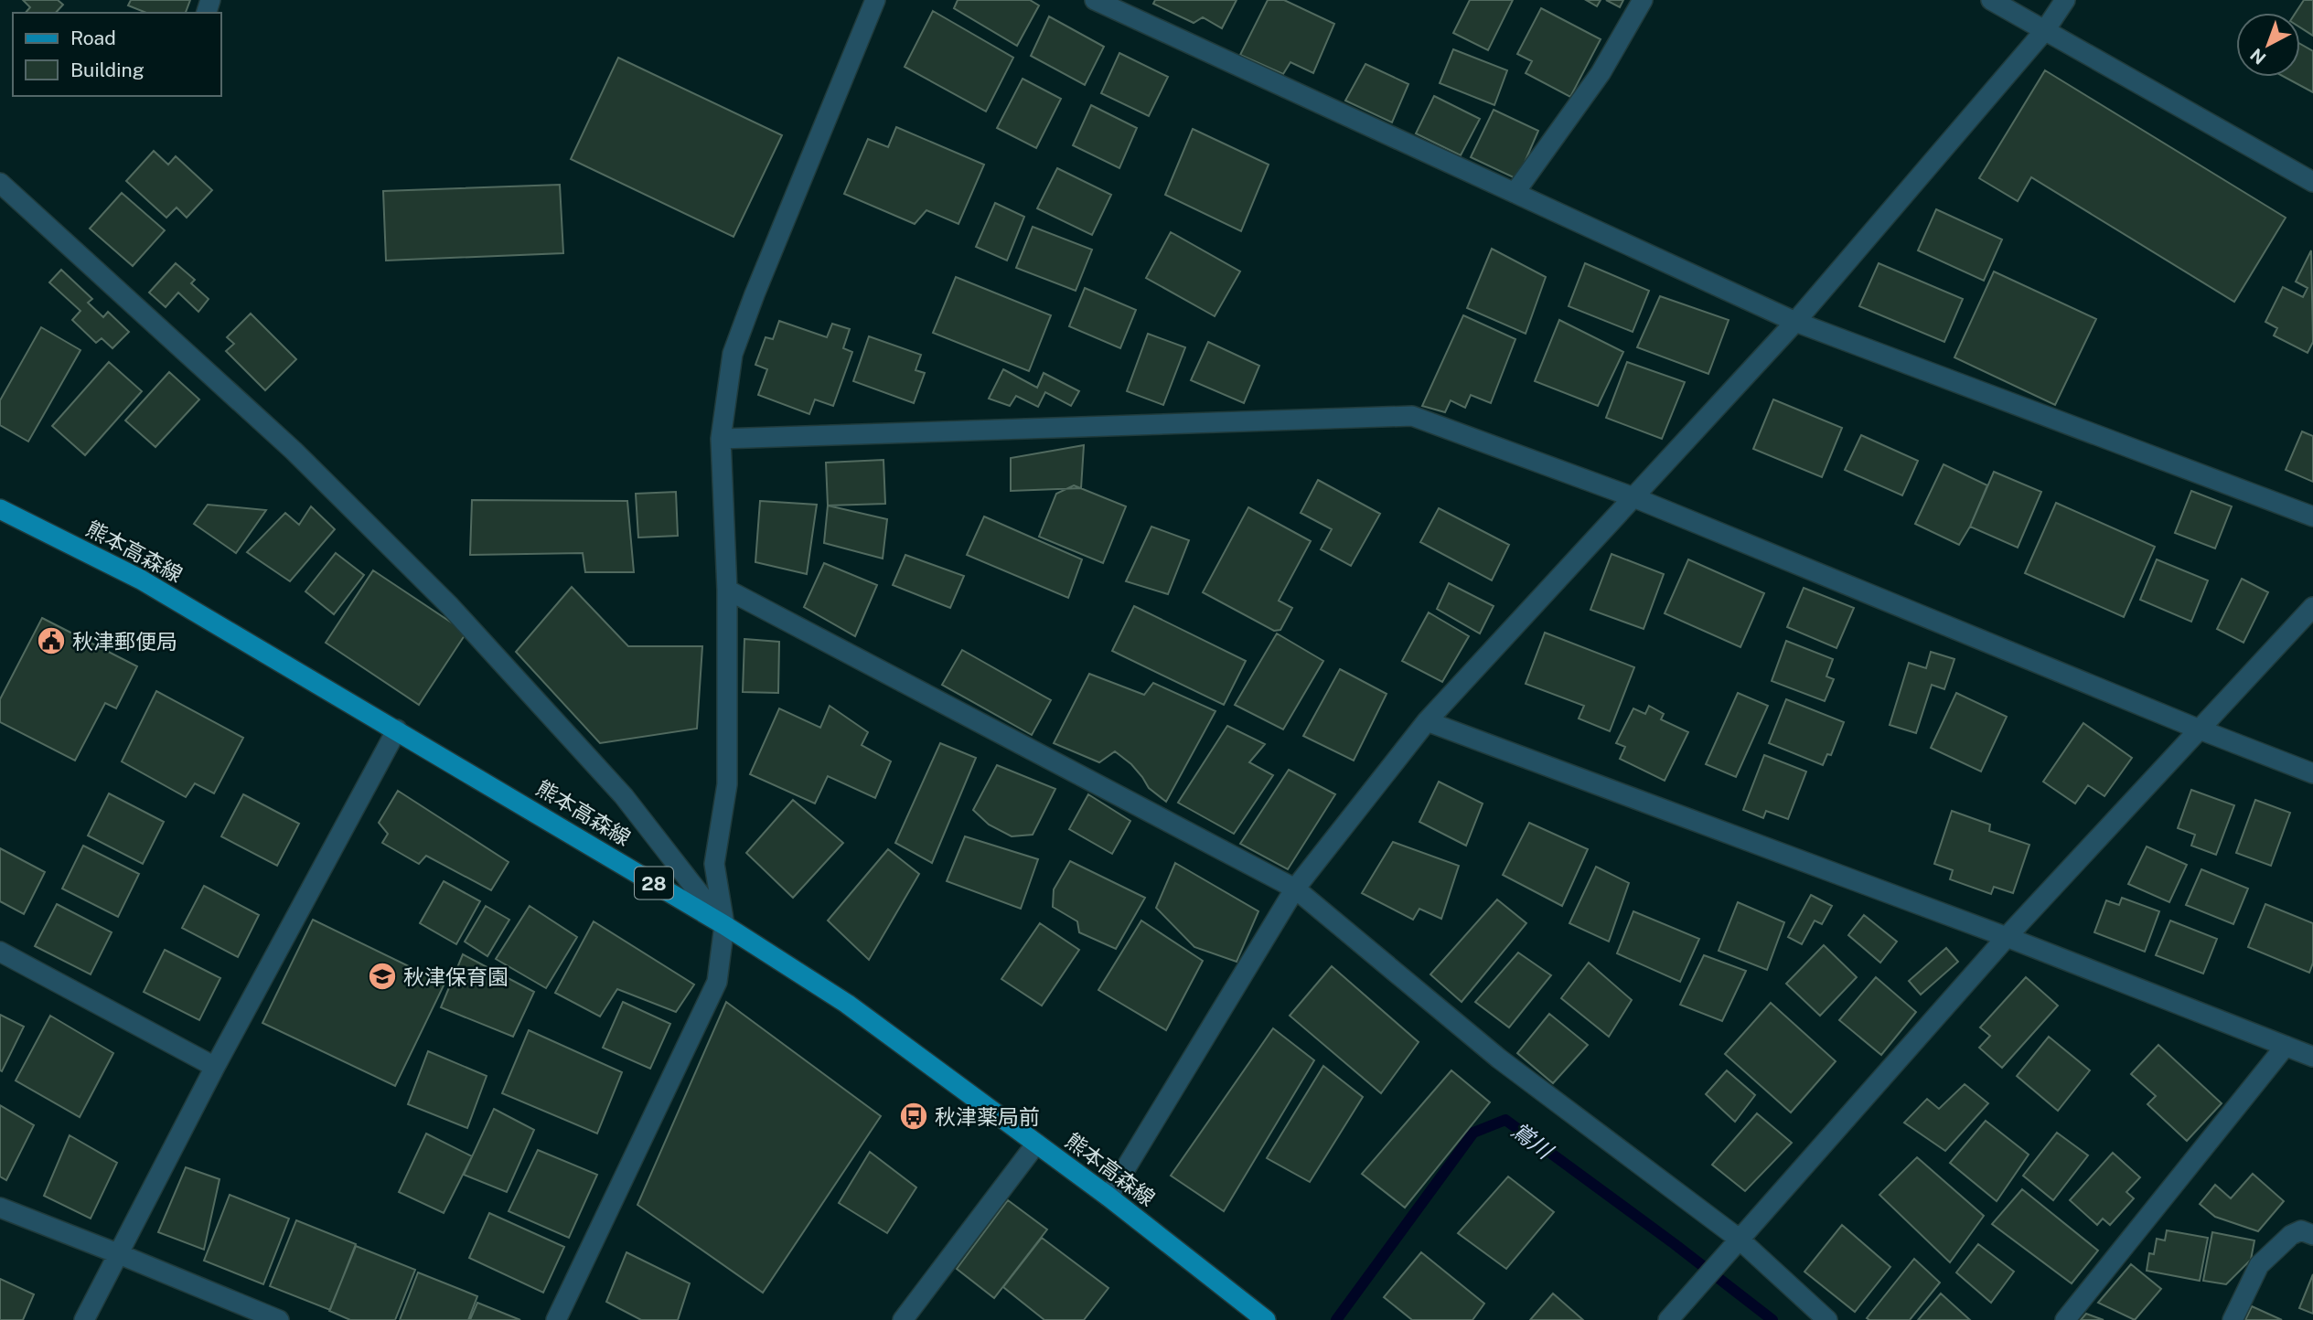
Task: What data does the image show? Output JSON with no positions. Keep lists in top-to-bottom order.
{
  "streets": {
    "main road": ["熊本高森線", "28"]
  },
  "water": ["鴬川"],
  "places": {
    "public building": ["秋津郵便局"],
    "school or university": ["秋津保育園"],
    "bus stop": ["秋津薬局前"]
  },
  "legend": ["Road", "Building"],
  "north": "bottom left"
}
